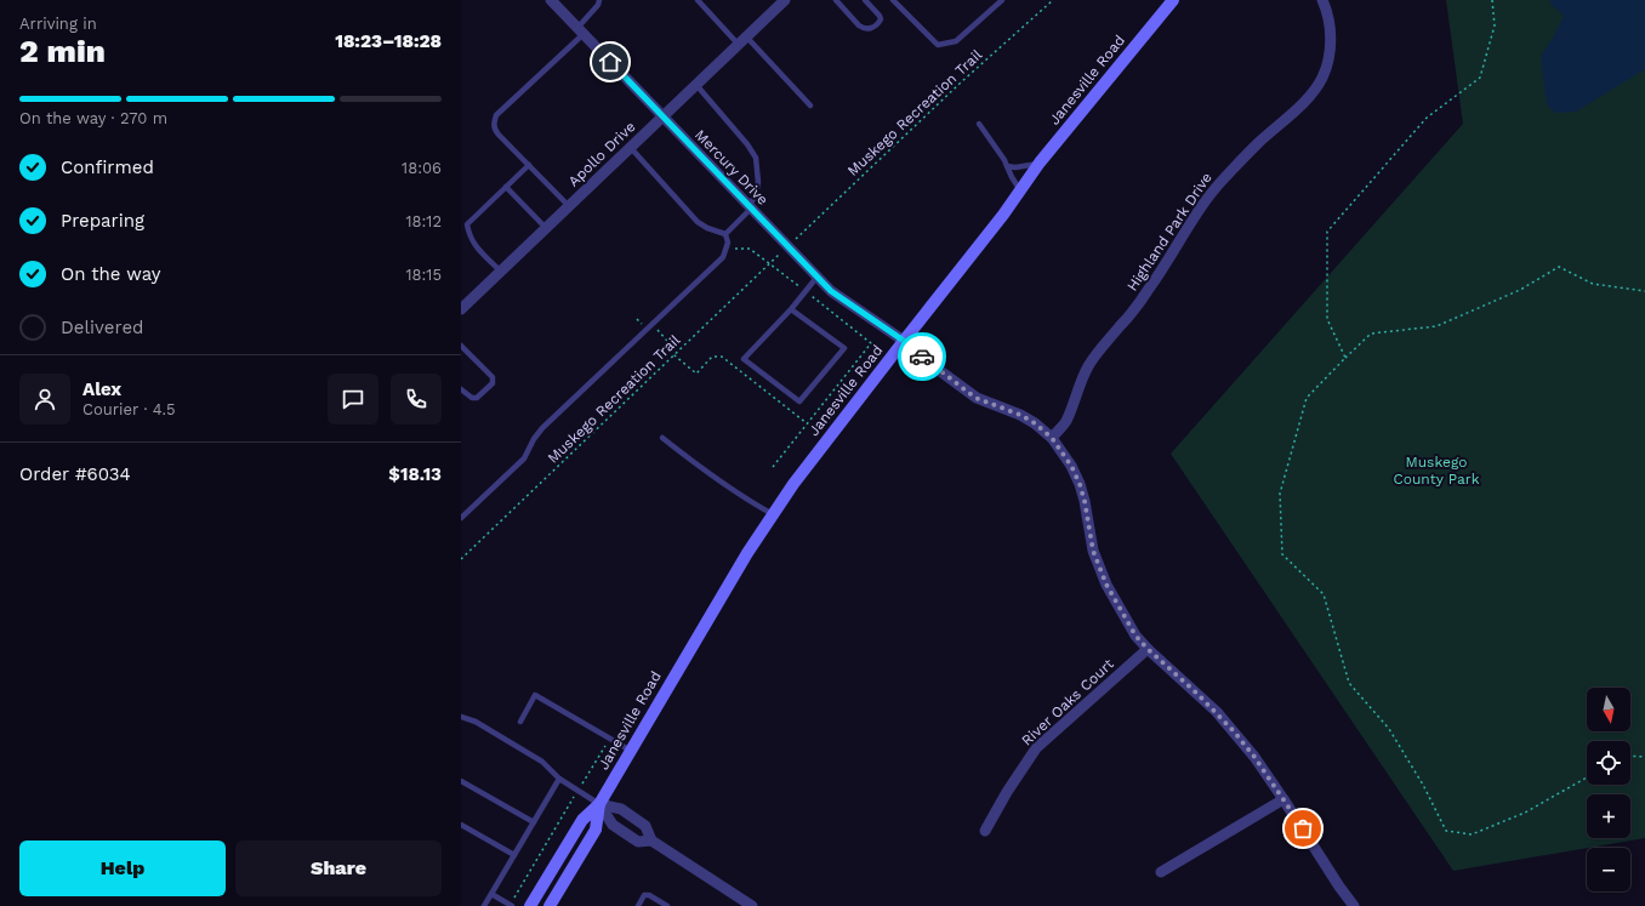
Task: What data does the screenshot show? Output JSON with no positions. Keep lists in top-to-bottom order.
{
  "streets": {
    "main road": ["Janesville Road"],
    "street": [
      "Apollo Drive",
      "Mercury Drive",
      "Highland Park Drive",
      "River Oaks Court"
    ],
    "path": ["Muskego Recreation Trail"]
  },
  "crossings": [
    ["Janesville Road", "Mercury Drive"],
    ["Apollo Drive", "Mercury Drive"],
    ["Mercury Drive", "Highland Park Drive"],
    ["Mercury Drive", "River Oaks Court"]
  ],
  "parks": ["Muskego County Park"],
  "north": "bottom",
  "page": {
    "heading": ["2 min", "Arriving in", "18:23–18:28"],
    "panel": [
      "Alex",
      "Courier · 4.5",
      "Order #6034",
      "$18.13"
    ],
    "bar": "On the way · 270 m",
    "list": [
      ["Confirmed", "18:06"],
      ["Preparing", "18:12"],
      ["On the way", "18:15"],
      "Delivered"
    ],
    "map_buttons": ["+", "−"],
    "buttons": ["Help", "Share"]
  }
}
